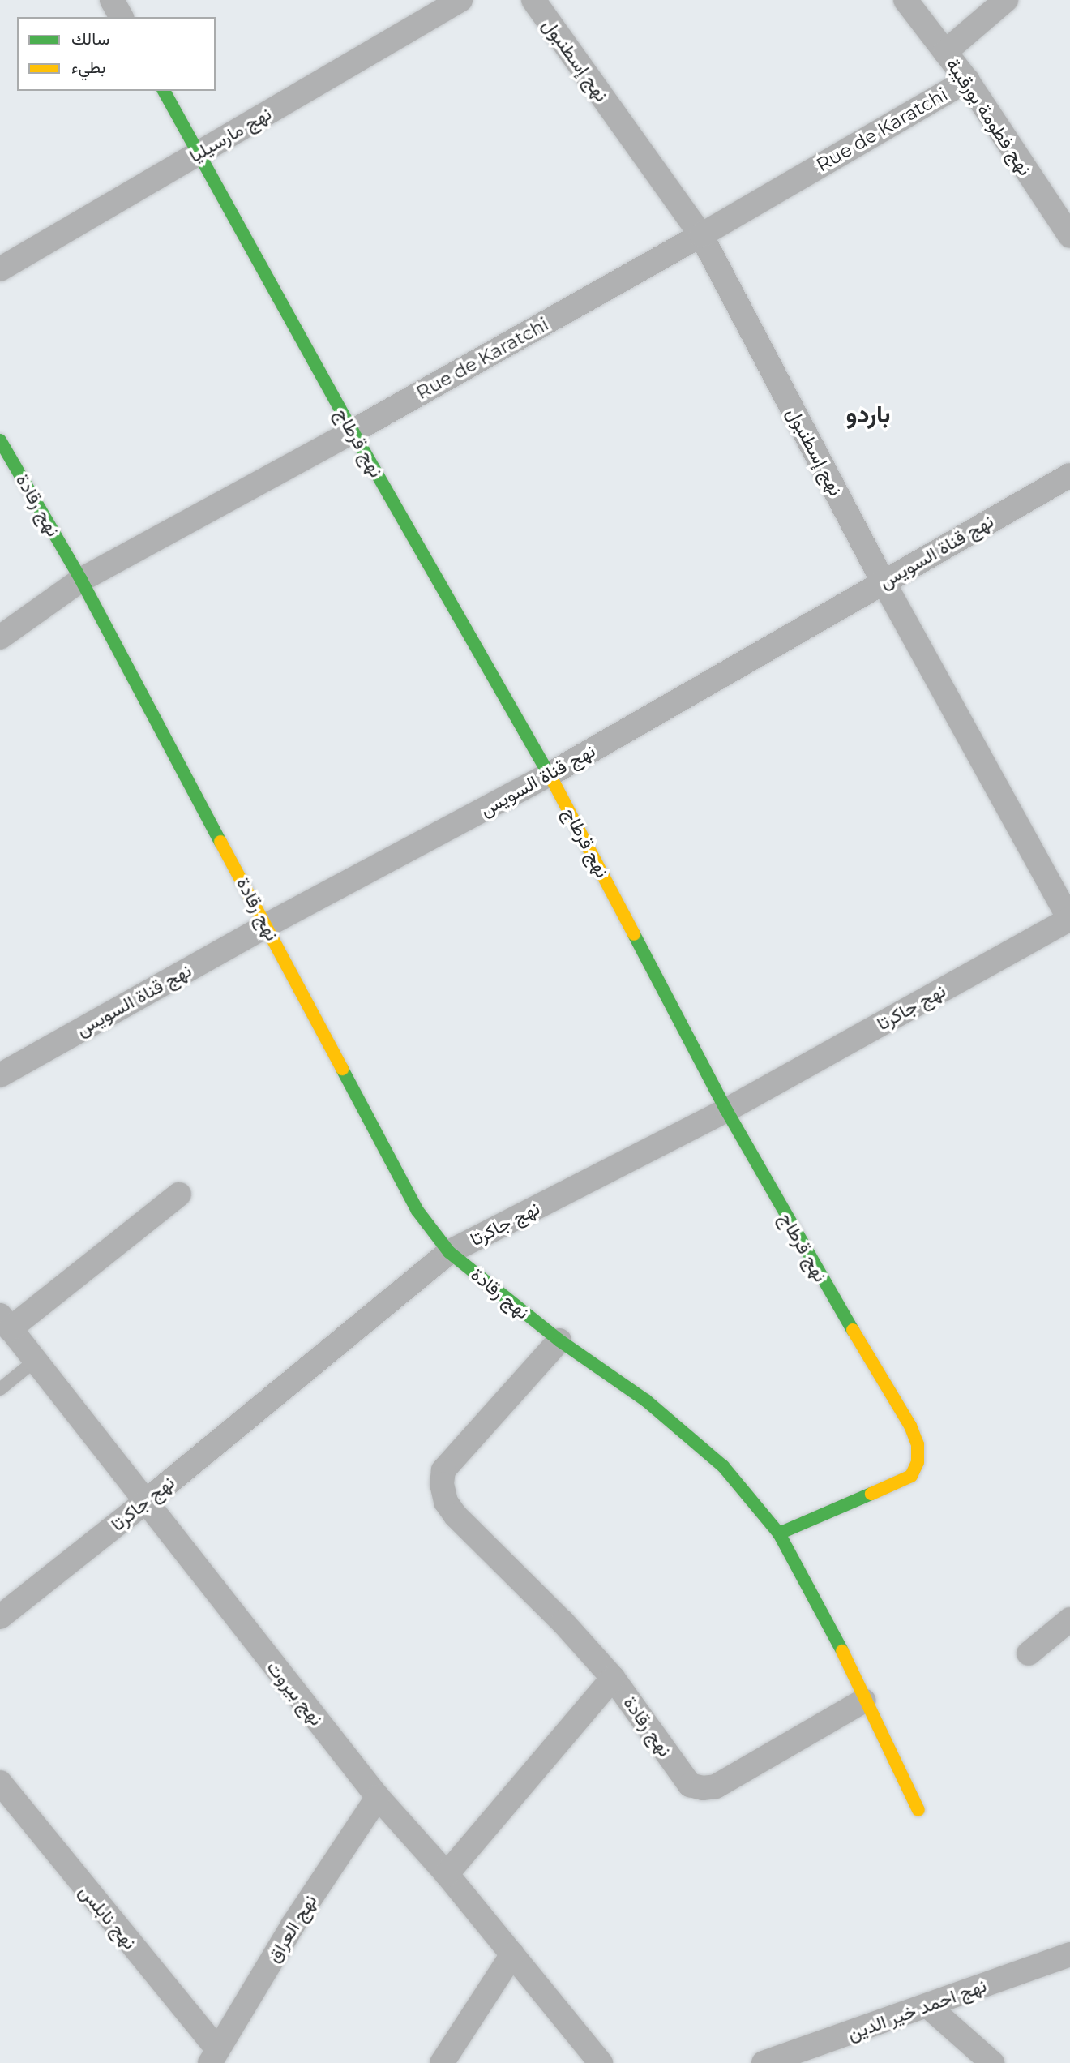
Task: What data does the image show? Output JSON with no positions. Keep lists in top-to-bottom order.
{
  "streets": {
    "street": [
      "نهج إسطنبول",
      "نهج فطومة بورقيبة",
      "Rue de Karatchi",
      "نهج مارسيليا",
      "نهج قرطاج",
      "نهج رقادة",
      "نهج قناة السويس",
      "نهج جاكرتا",
      "نهج بيروت",
      "نهج نابلس",
      "نهج العراق",
      "نهج احمد خير الدين"
    ]
  },
  "crossings": [
    ["نهج إسطنبول", "Rue de Karatchi"],
    ["نهج إسطنبول", "نهج قناة السويس"],
    ["نهج إسطنبول", "نهج جاكرتا"],
    ["نهج فطومة بورقيبة", "Rue de Karatchi"],
    ["Rue de Karatchi", "نهج قرطاج"],
    ["Rue de Karatchi", "نهج رقادة"],
    ["نهج مارسيليا", "نهج قرطاج"],
    ["نهج قرطاج", "نهج رقادة"],
    ["نهج قرطاج", "نهج قناة السويس"],
    ["نهج قرطاج", "نهج جاكرتا"],
    ["نهج رقادة", "نهج قناة السويس"],
    ["نهج رقادة", "نهج جاكرتا"],
    ["نهج جاكرتا", "نهج بيروت"],
    ["نهج بيروت", "نهج العراق"],
    ["نهج نابلس", "نهج العراق"]
  ],
  "districts": ["باردو"],
  "legend": ["سالك", "بطيء"]
}
